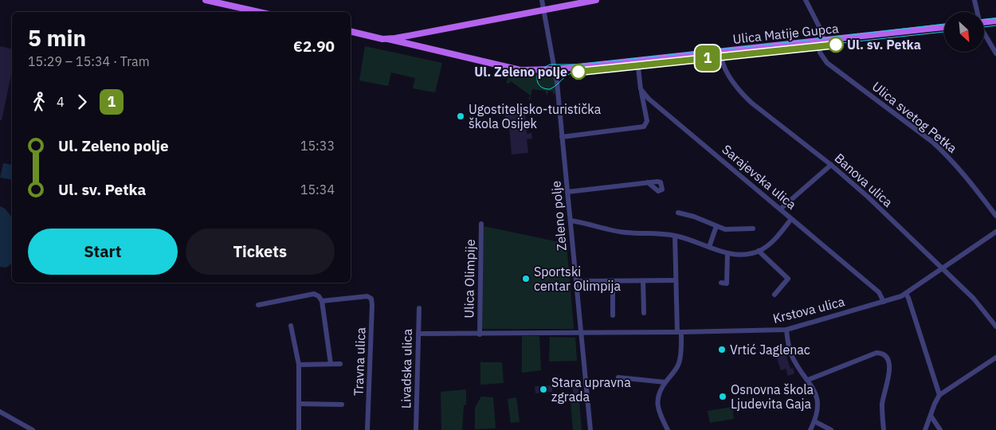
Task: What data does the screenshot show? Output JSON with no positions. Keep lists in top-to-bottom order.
{
  "streets": {
    "main road": ["Ulica Matije Gupca"],
    "street": [
      "Ulica svetog Petka",
      "Sarajevska ulica",
      "Banova ulica",
      "Zeleno polje",
      "Ulica Olimpije",
      "Krstova ulica",
      "Travna ulica",
      "Livadska ulica"
    ]
  },
  "crossings": [
    ["Ulica Matije Gupca", "Ulica svetog Petka"],
    ["Ulica Matije Gupca", "Banova ulica"],
    ["Ulica Matije Gupca", "Zeleno polje"],
    ["Sarajevska ulica", "Krstova ulica"],
    ["Banova ulica", "Krstova ulica"],
    ["Zeleno polje", "Ulica Olimpije"],
    ["Zeleno polje", "Krstova ulica"],
    ["Ulica Olimpije", "Krstova ulica"],
    ["Ulica Olimpije", "Livadska ulica"]
  ],
  "places": [
    "Ul. sv. Petka",
    "Ul. Zeleno polje",
    "Ugostiteljsko-turistička škola Osijek",
    "Sportski centar Olimpija",
    "Vrtić Jaglenac",
    "Stara upravna zgrada",
    "Osnovna škola Ljudevita Gaja"
  ],
  "lines": ["tram line 1"],
  "north": "bottom right",
  "page": {
    "on_map": "1",
    "heading": ["5 min", "15:29 – 15:34 · Tram", "€2.90"],
    "legs": ["4", "1"],
    "list": [
      {
        "name": "Ul. Zeleno polje",
        "value": "15:33"
      },
      {
        "name": "Ul. sv. Petka",
        "value": "15:34"
      }
    ],
    "buttons": ["Start", "Tickets"]
  }
}
